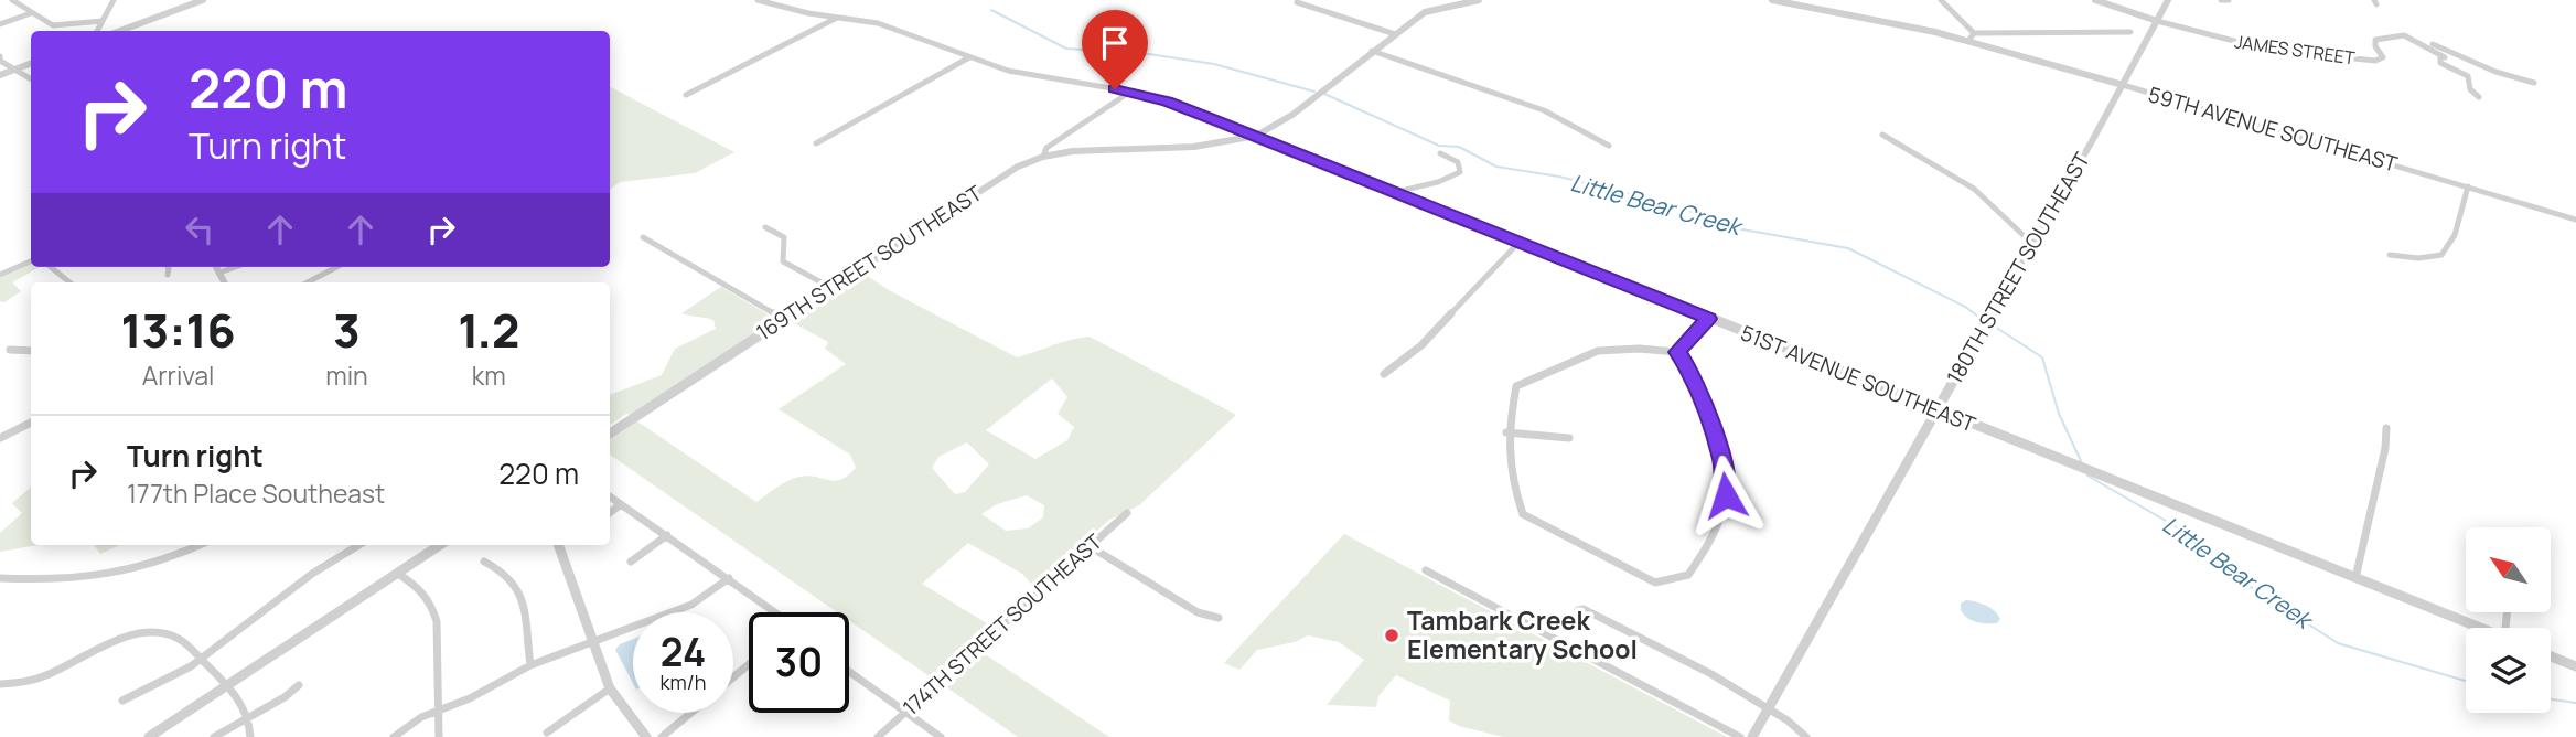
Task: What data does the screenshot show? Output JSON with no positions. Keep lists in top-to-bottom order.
{
  "streets": {
    "street": [
      "JAMES STREET",
      "59TH AVENUE SOUTHEAST",
      "169TH STREET SOUTHEAST",
      "180TH STREET SOUTHEAST",
      "51ST AVENUE SOUTHEAST",
      "174TH STREET SOUTHEAST"
    ]
  },
  "crossings": [
    ["JAMES STREET", "180TH STREET SOUTHEAST"],
    ["59TH AVENUE SOUTHEAST", "180TH STREET SOUTHEAST"],
    ["169TH STREET SOUTHEAST", "51ST AVENUE SOUTHEAST"],
    ["180TH STREET SOUTHEAST", "51ST AVENUE SOUTHEAST"]
  ],
  "water": ["Little Bear Creek"],
  "places": ["Tambark Creek Elementary School"],
  "north": "top left",
  "page": {
    "turn": ["220 m", "Turn right"],
    "eta": [
      "13:16",
      "Arrival",
      "3",
      "min",
      "1.2",
      "km"
    ],
    "list": [
      {
        "name": "Turn right",
        "note": "177th Place Southeast",
        "value": "220 m"
      }
    ],
    "speed": "24 km/h",
    "limit": "30"
  }
}
